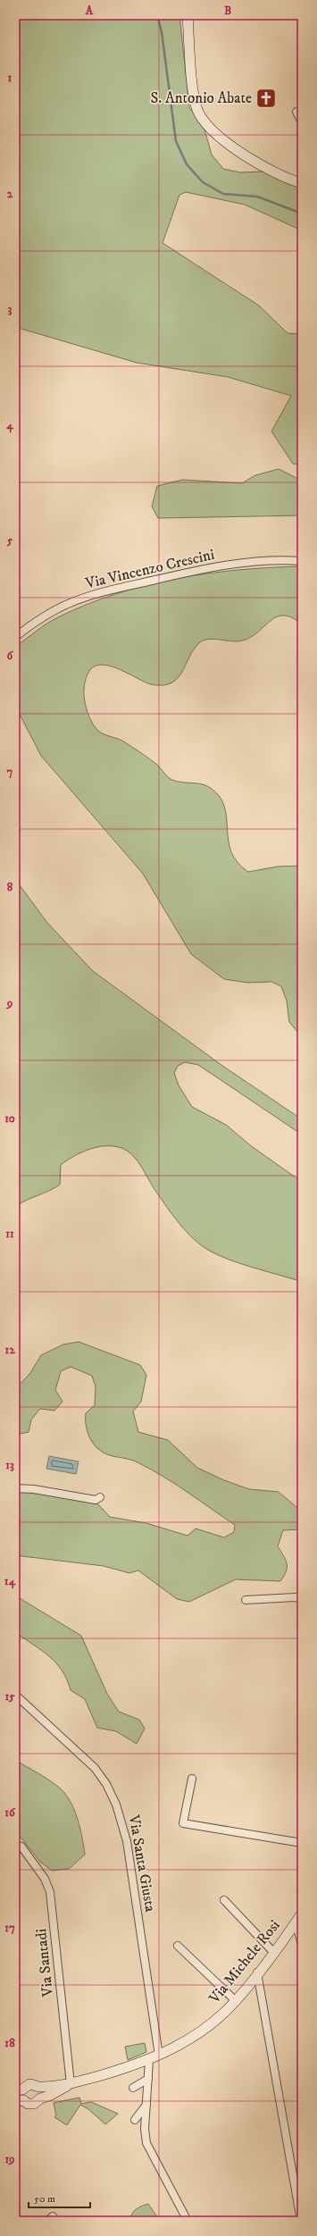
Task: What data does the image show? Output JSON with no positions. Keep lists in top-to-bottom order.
{
  "streets": {
    "street": [
      "Via Vincenzo Crescini",
      "Via Santa Giusta",
      "Via Michele Rosi",
      "Via Santadi"
    ]
  },
  "crossings": [
    ["Via Santa Giusta", "Via Michele Rosi"],
    ["Via Michele Rosi", "Via Santadi"]
  ],
  "places": {
    "church": ["S. Antonio Abate"]
  },
  "scale_bar": "50 m",
  "grid": {
    "columns": ["A", "B"],
    "rows": [
      "1",
      "2",
      "3",
      "4",
      "5",
      "6",
      "7",
      "8",
      "9",
      "10",
      "11",
      "12",
      "13",
      "14",
      "15",
      "16",
      "17",
      "18",
      "19"
    ]
  }
}
